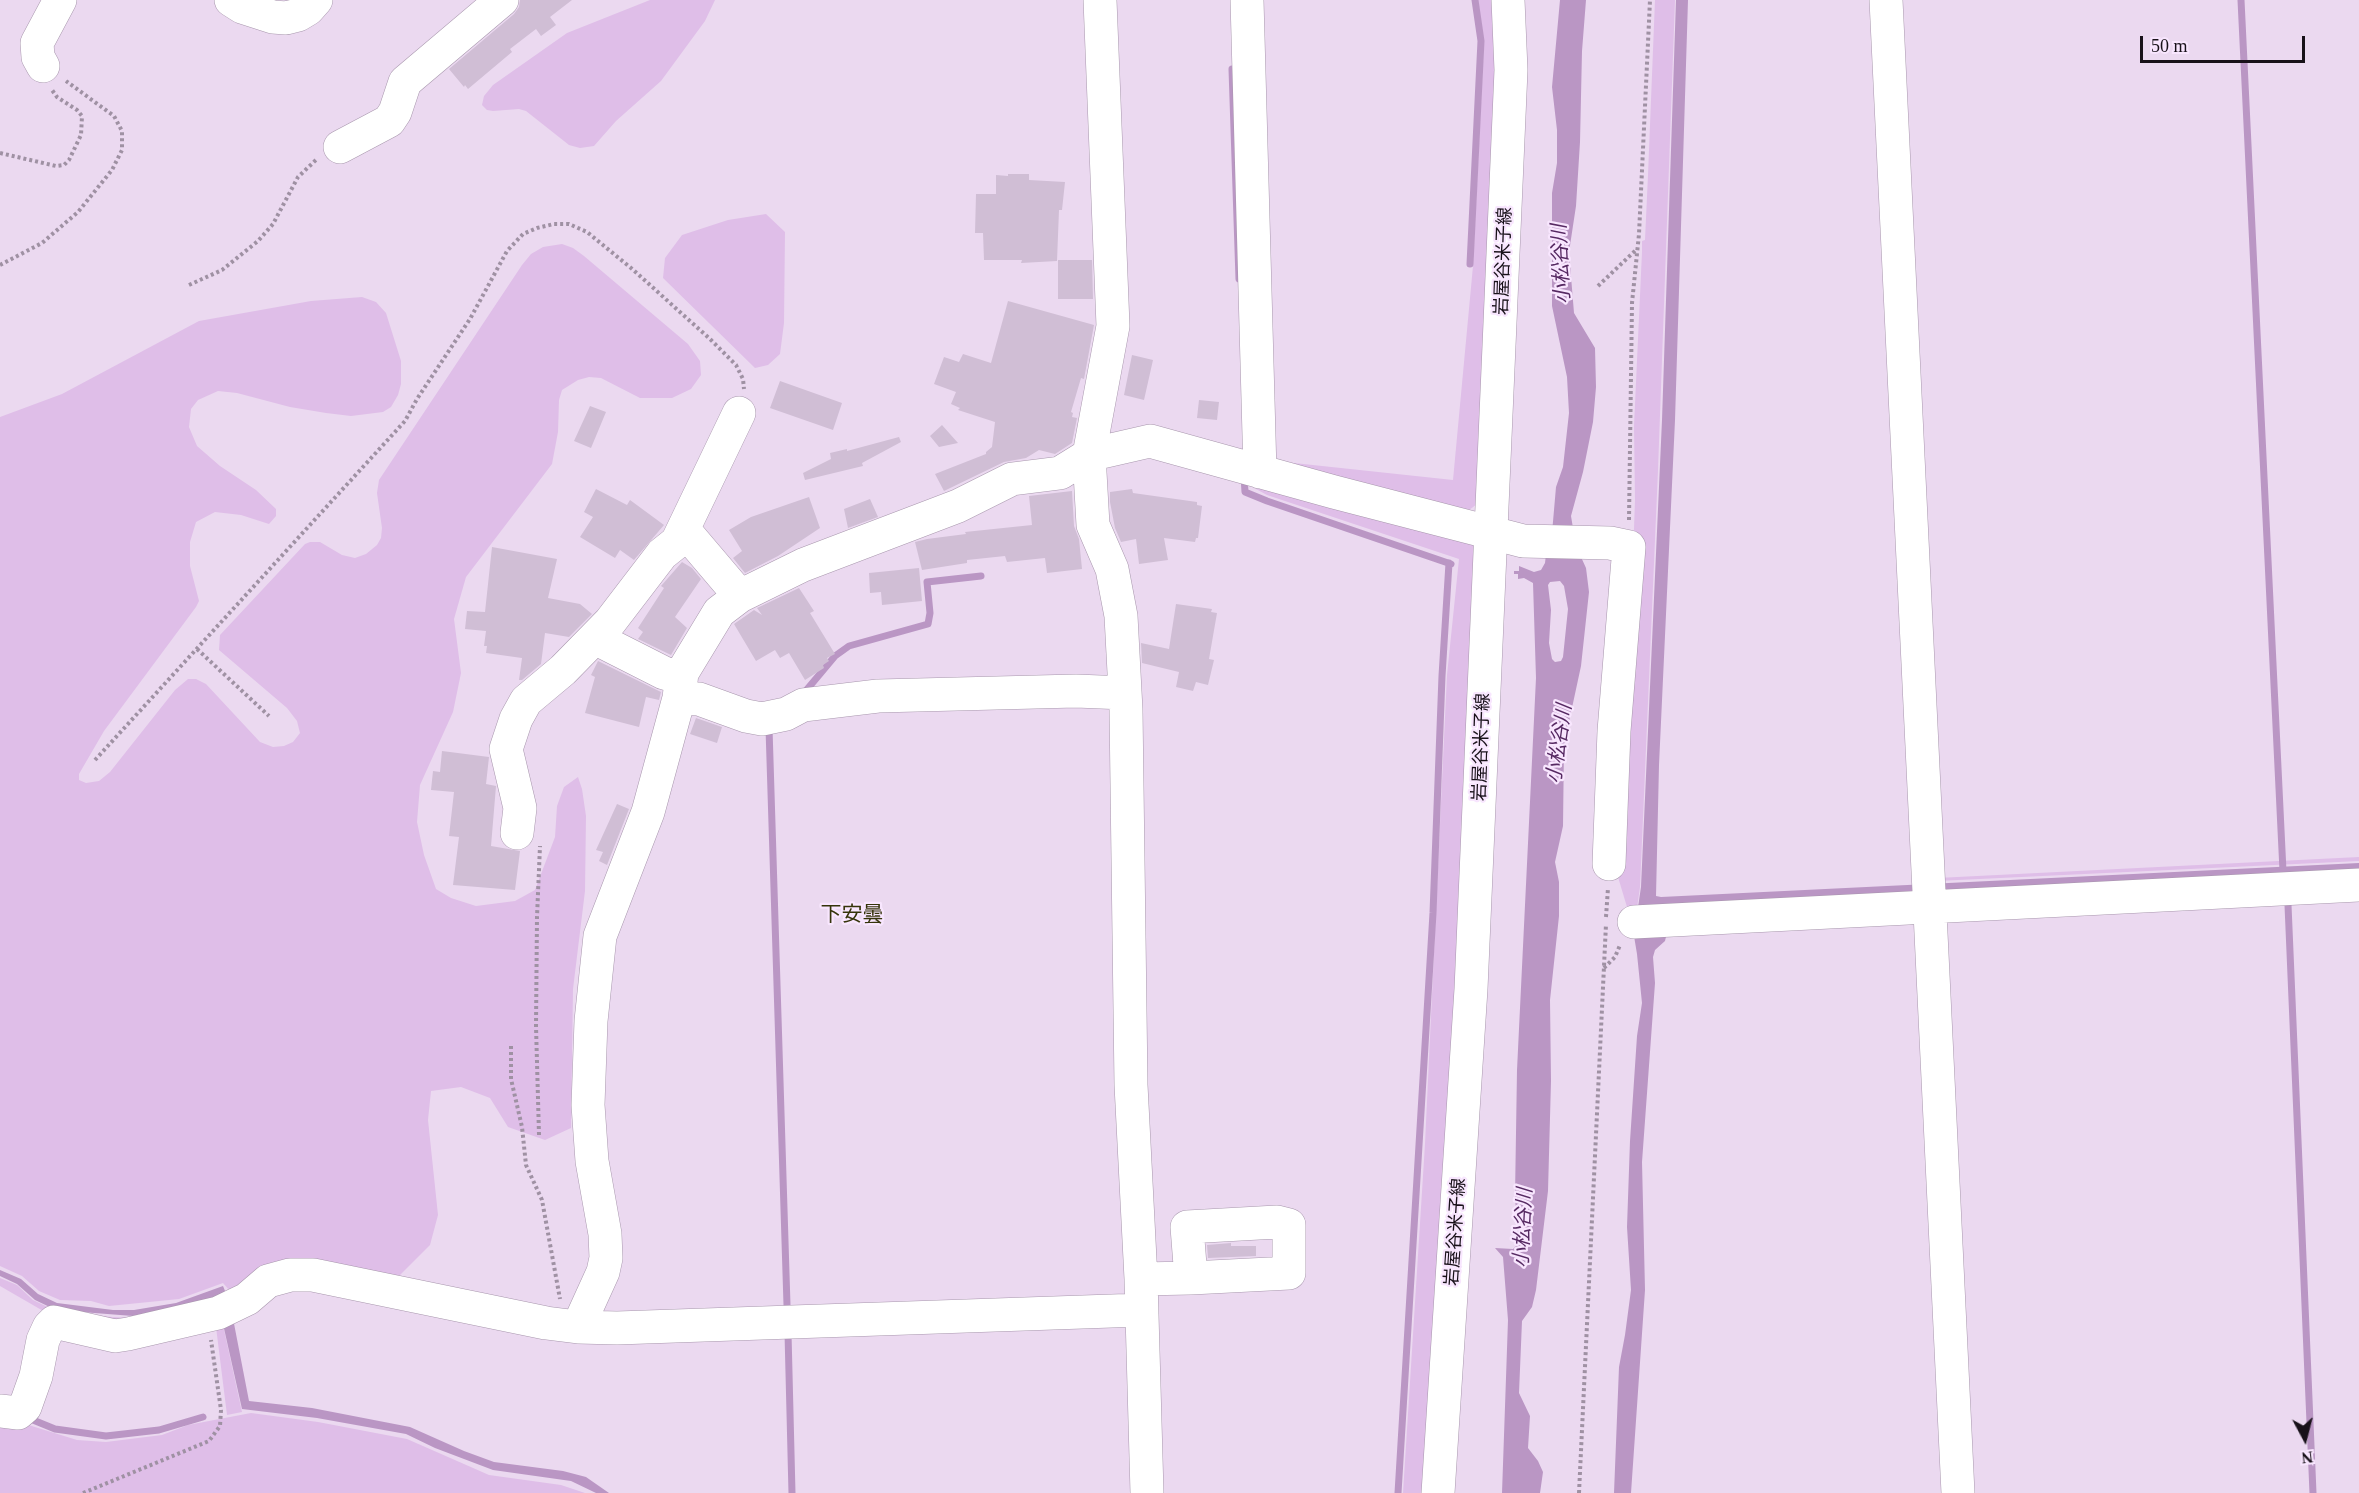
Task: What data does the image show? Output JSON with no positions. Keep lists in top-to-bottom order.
{
  "streets": {
    "street": ["岩屋谷米子線"]
  },
  "districts": ["下安曇"],
  "water": ["小松谷川"],
  "scale_bar": "50 m",
  "north": "bottom"
}
